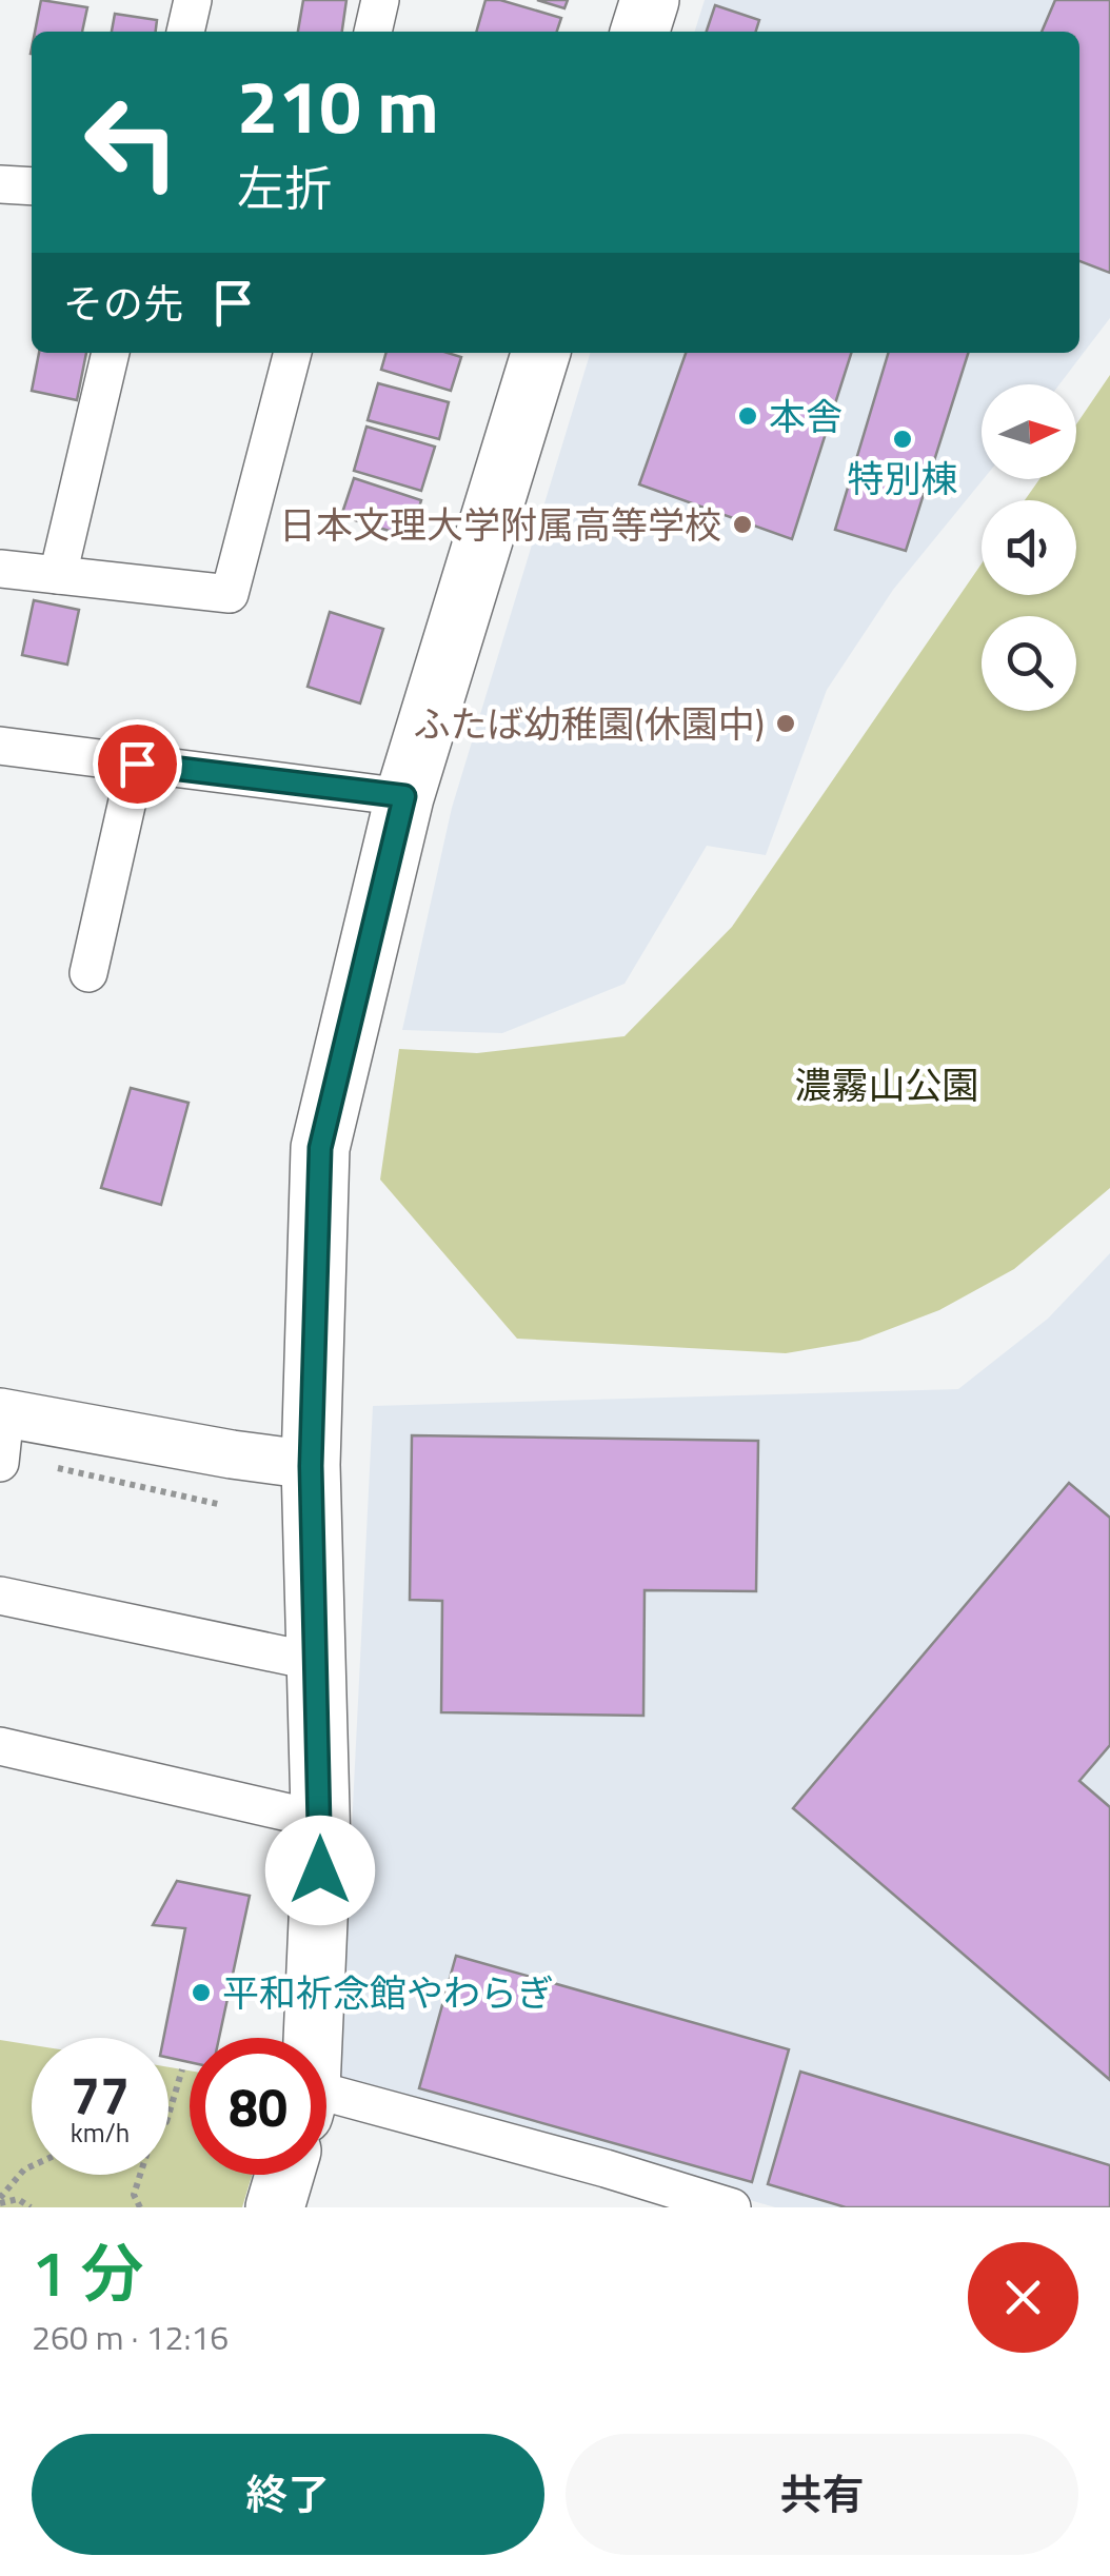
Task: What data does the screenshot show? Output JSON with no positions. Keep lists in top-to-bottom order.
{
  "parks": ["濃霧山公園"],
  "places": [
    "本舎",
    "特別棟",
    "日本文理大学附属高等学校",
    "ふたば幼稚園(休園中)",
    "平和祈念館やわらぎ"
  ],
  "north": "right",
  "page": {
    "turn": ["210 m", "左折"],
    "then": "その先",
    "speed": "77 km/h",
    "limit": "80",
    "heading": ["1 分", "260 m · 12:16"],
    "buttons": ["終了", "共有"]
  }
}
